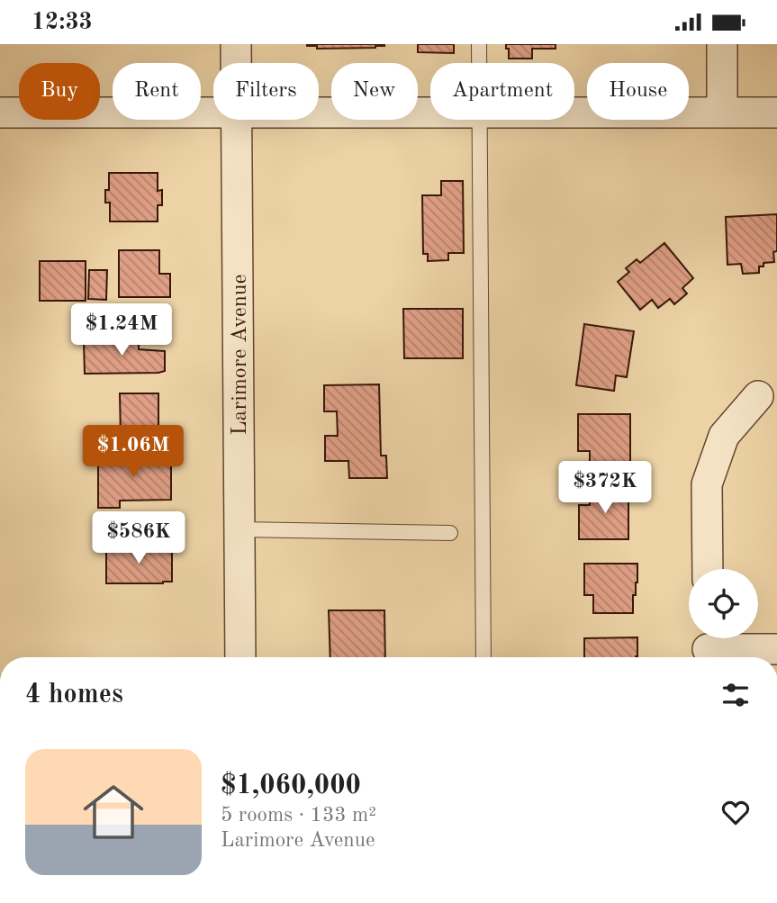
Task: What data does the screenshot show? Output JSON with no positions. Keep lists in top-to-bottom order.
{
  "streets": {
    "street": ["Larimore Avenue"]
  },
  "page": {
    "status": "12:33",
    "chip": [
      "Buy",
      "Rent",
      "Filters",
      "New",
      "Apartment",
      "House"
    ],
    "price": [
      "$1.24M",
      "$1.06M",
      "$372K",
      "$586K"
    ],
    "heading": "4 homes",
    "list": [
      {
        "name": "$1,060,000",
        "note": "5 rooms · 133 m² · Larimore Avenue"
      }
    ]
  }
}
